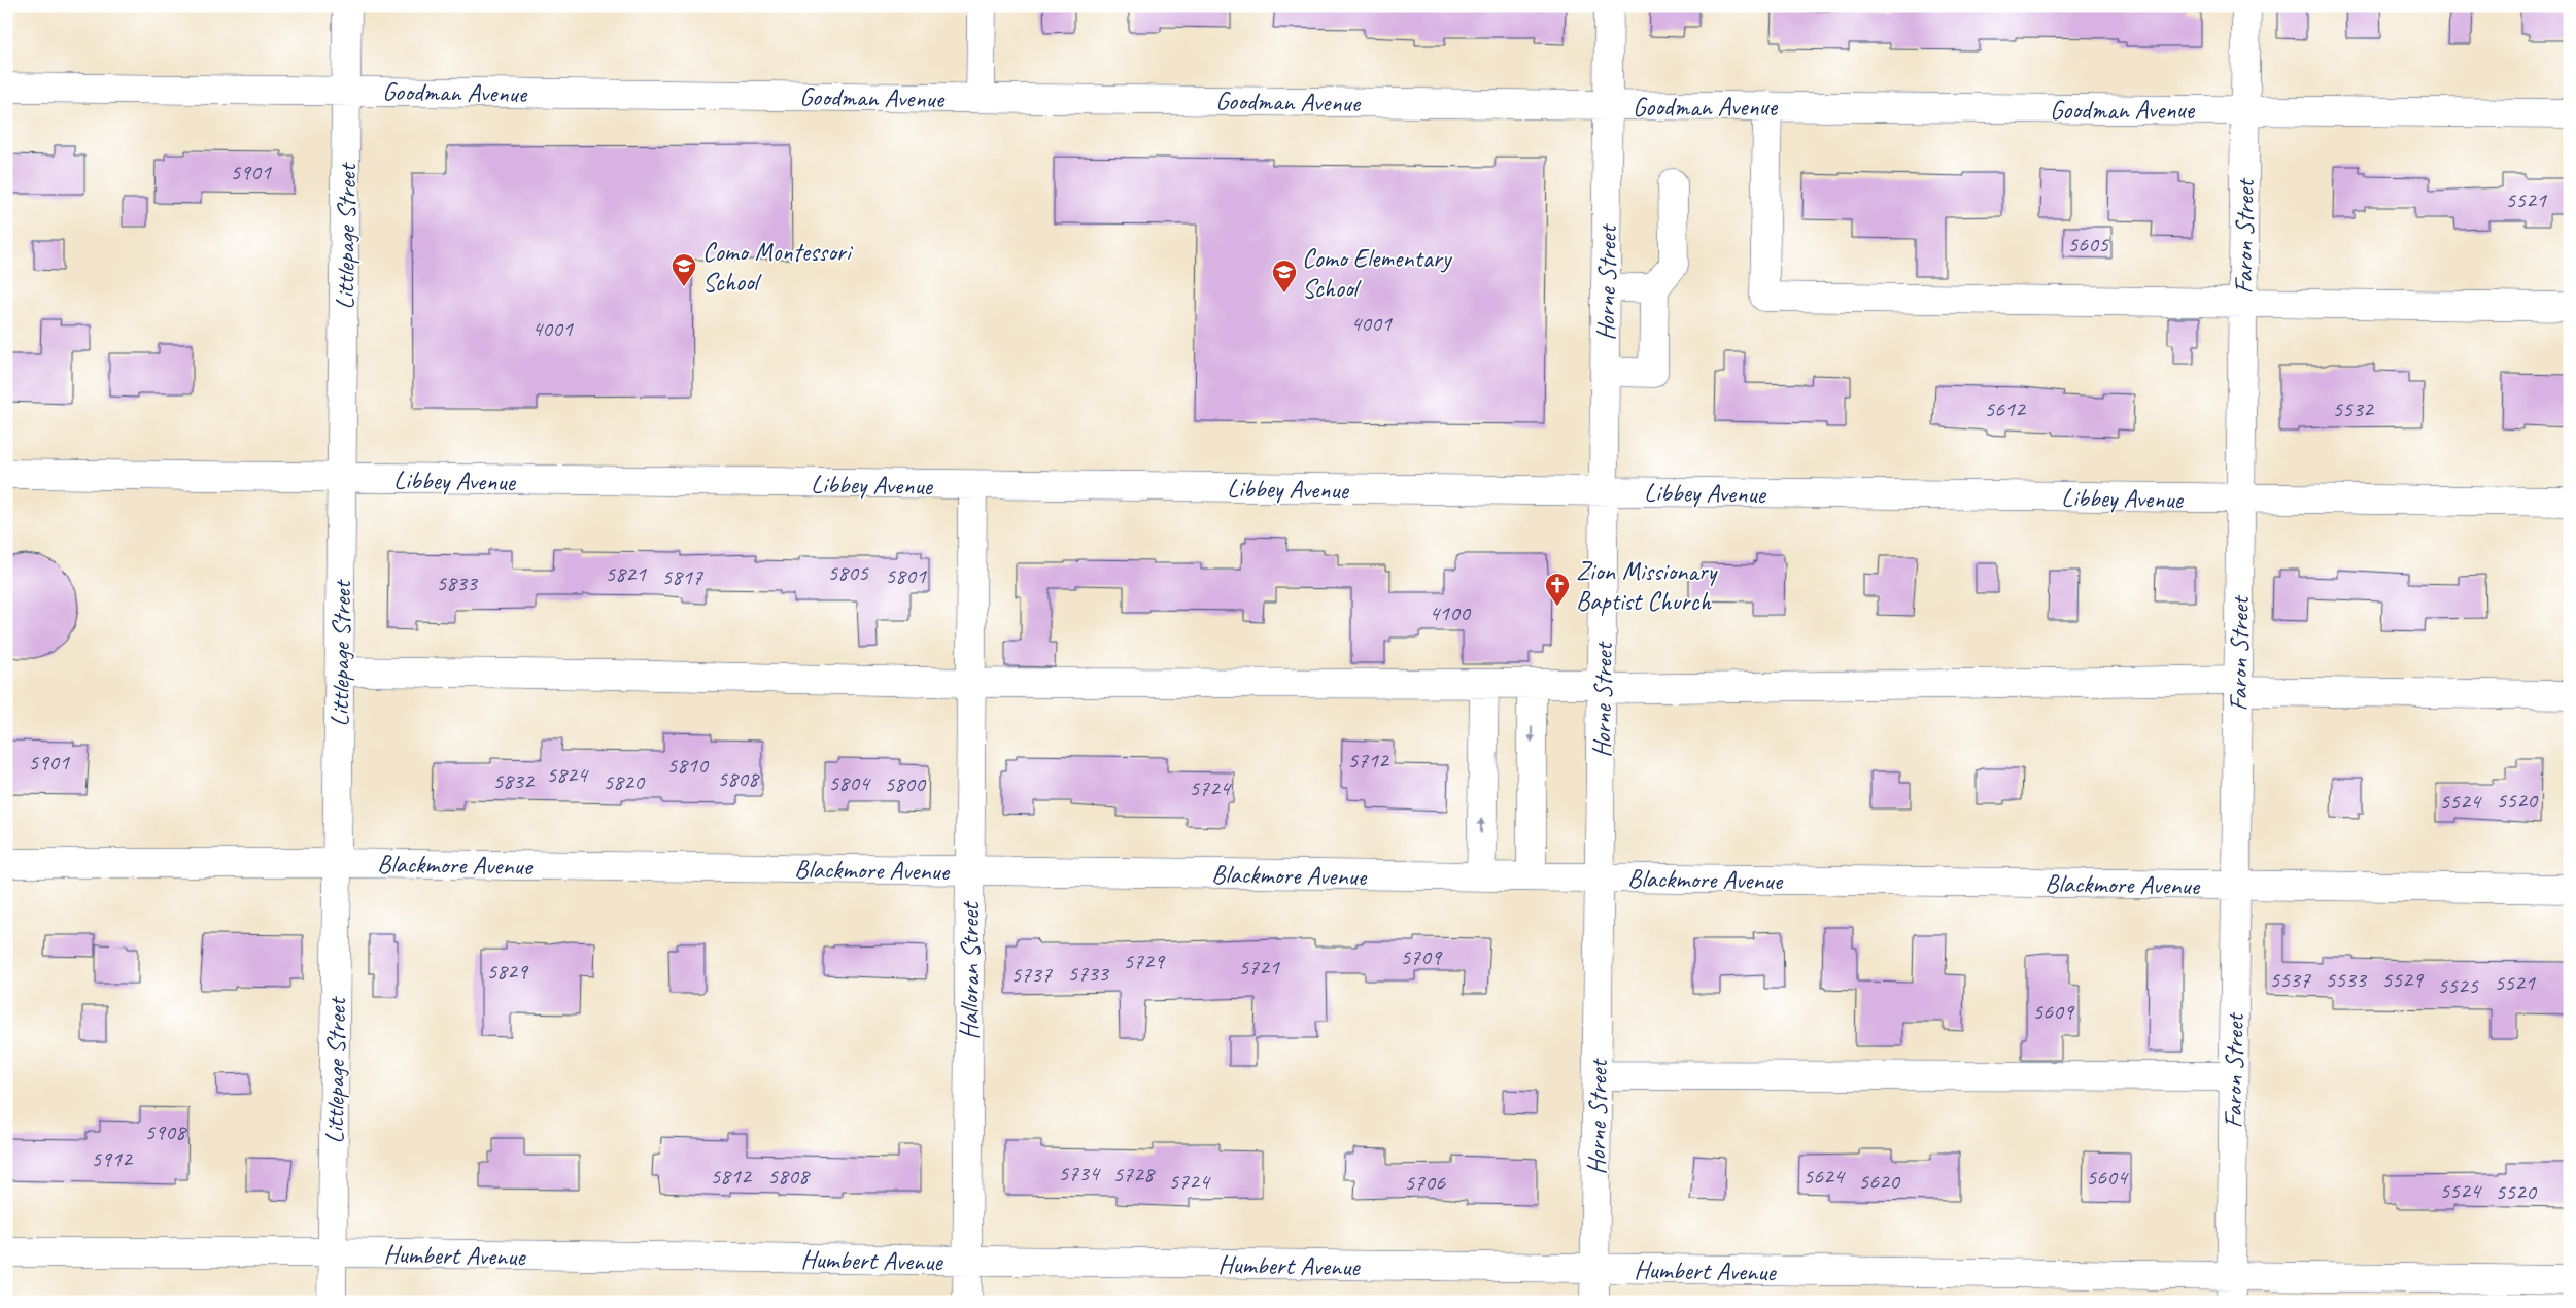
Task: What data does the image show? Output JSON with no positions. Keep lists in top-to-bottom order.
{
  "streets": {
    "street": [
      "Goodman Avenue",
      "Littlepage Street",
      "Faron Street",
      "Horne Street",
      "Libbey Avenue",
      "Blackmore Avenue",
      "Halloran Street",
      "Humbert Avenue"
    ]
  },
  "crossings": [
    ["Goodman Avenue", "Littlepage Street"],
    ["Goodman Avenue", "Faron Street"],
    ["Goodman Avenue", "Horne Street"],
    ["Littlepage Street", "Libbey Avenue"],
    ["Littlepage Street", "Blackmore Avenue"],
    ["Littlepage Street", "Humbert Avenue"],
    ["Faron Street", "Libbey Avenue"],
    ["Faron Street", "Blackmore Avenue"],
    ["Faron Street", "Humbert Avenue"],
    ["Horne Street", "Libbey Avenue"],
    ["Horne Street", "Blackmore Avenue"],
    ["Horne Street", "Humbert Avenue"],
    ["Libbey Avenue", "Halloran Street"],
    ["Blackmore Avenue", "Halloran Street"],
    ["Halloran Street", "Humbert Avenue"]
  ],
  "places": {
    "school or university": ["Como Montessori School", "Como Elementary School"],
    "church": ["Zion Missionary Baptist Church"]
  },
  "house_numbers": [
    "5901",
    "5521",
    "5605",
    "4001",
    "4001",
    "5612",
    "5532",
    "5805",
    "5821",
    "5801",
    "5817",
    "5833",
    "4100",
    "5712",
    "5901",
    "5810",
    "5824",
    "5808",
    "5832",
    "5820",
    "5804",
    "5800",
    "5724",
    "5520",
    "5524",
    "5709",
    "5729",
    "5721",
    "5829",
    "5733",
    "5737",
    "5537",
    "5533",
    "5529",
    "5521",
    "5525",
    "5609",
    "5908",
    "5912",
    "5734",
    "5728",
    "5812",
    "5808",
    "5624",
    "5604",
    "5724",
    "5620",
    "5706",
    "5524",
    "5520"
  ]
}
